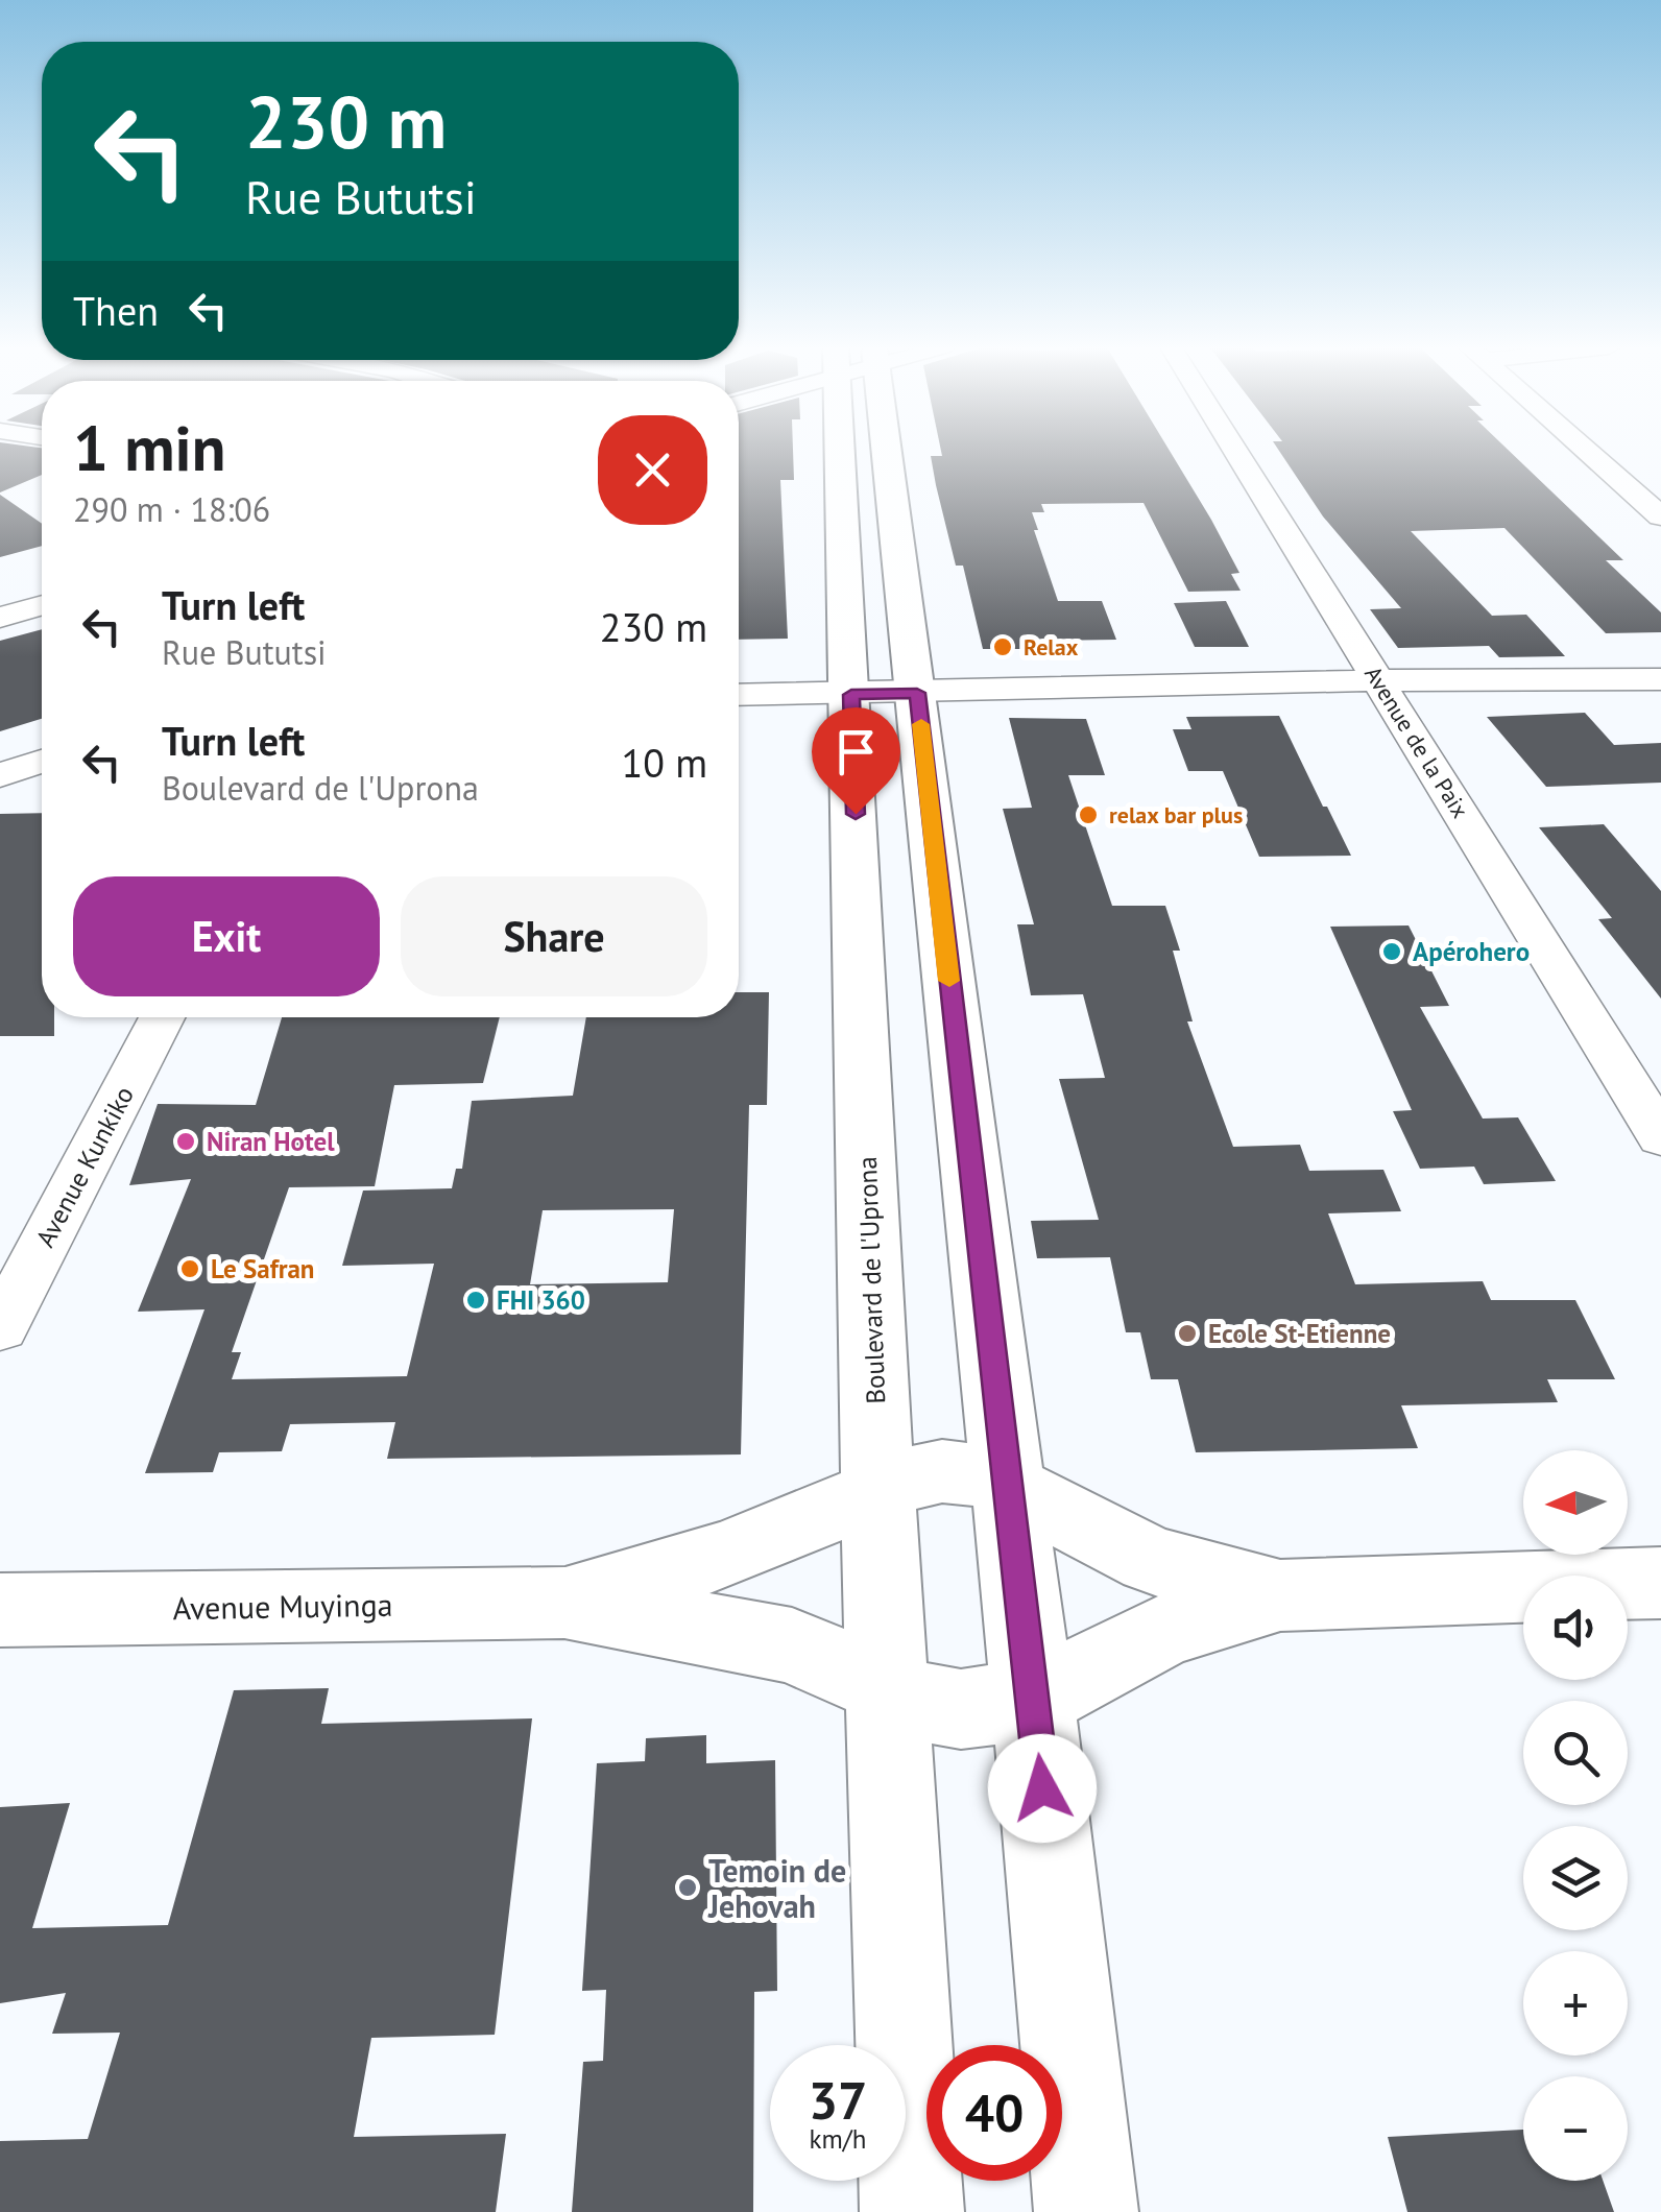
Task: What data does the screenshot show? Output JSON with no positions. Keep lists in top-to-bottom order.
{
  "streets": {
    "street": [
      "Avenue de la Paix",
      "Avenue Kunkiko",
      "Boulevard de l'Uprona",
      "Avenue Muyinga"
    ]
  },
  "crossings": [
    ["Boulevard de l'Uprona", "Avenue Muyinga"]
  ],
  "places": [
    "Relax",
    "relax bar plus",
    "Apérohero",
    "Niran Hotel",
    "Le Safran",
    "FHI 360",
    "Ecole St-Etienne",
    "Temoin de Jehovah"
  ],
  "north": "left",
  "page": {
    "turn": ["230 m", "Rue Bututsi"],
    "then": "Then",
    "heading": ["1 min", "290 m · 18:06"],
    "list": [
      {
        "name": "Turn left",
        "note": "Rue Bututsi",
        "value": "230 m"
      },
      {
        "name": "Turn left",
        "note": "Boulevard de l'Uprona",
        "value": "10 m"
      }
    ],
    "buttons": ["Exit", "Share"],
    "map_buttons": ["+", "−"],
    "speed": "37 km/h",
    "limit": "40"
  }
}
